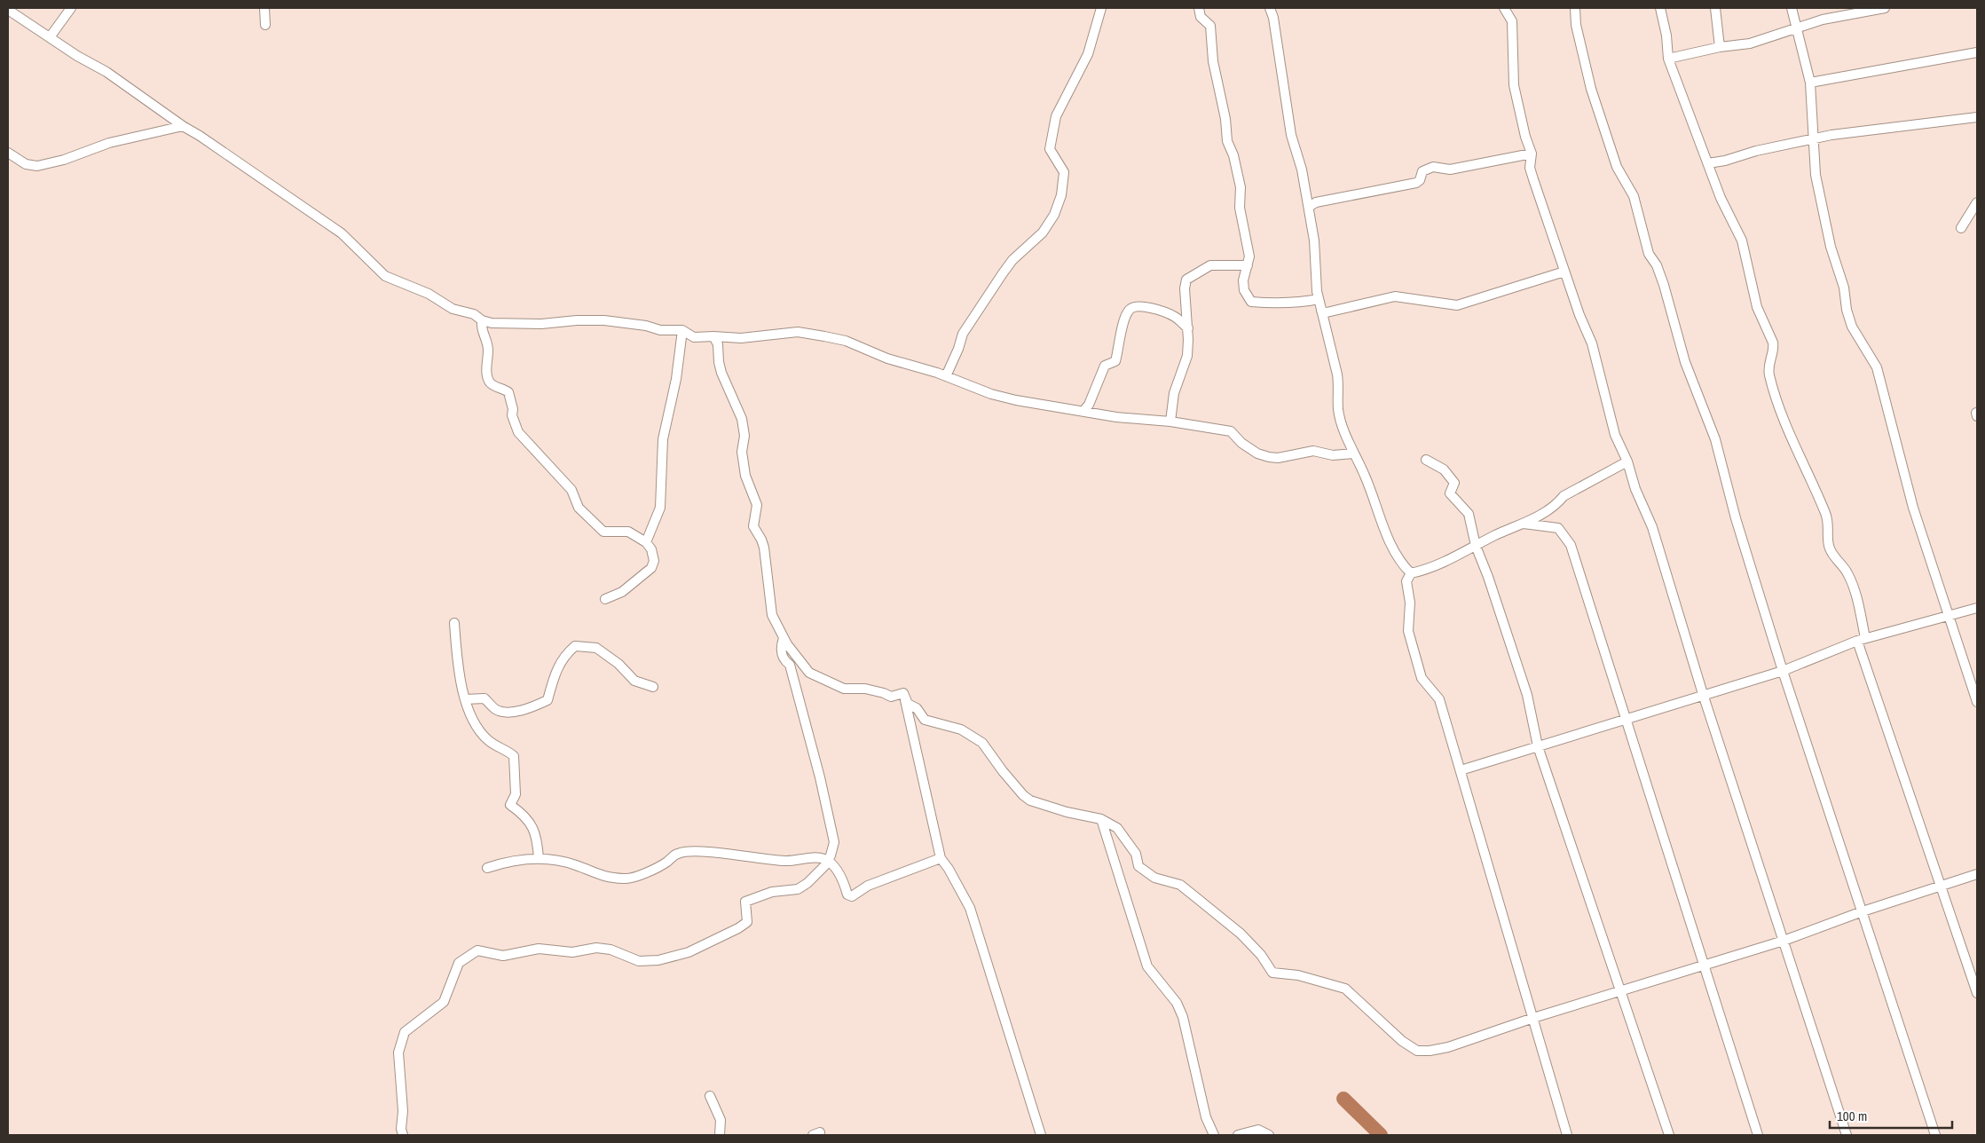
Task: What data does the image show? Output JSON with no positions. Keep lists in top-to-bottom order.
{
  "scale_bar": "100 m"
}
